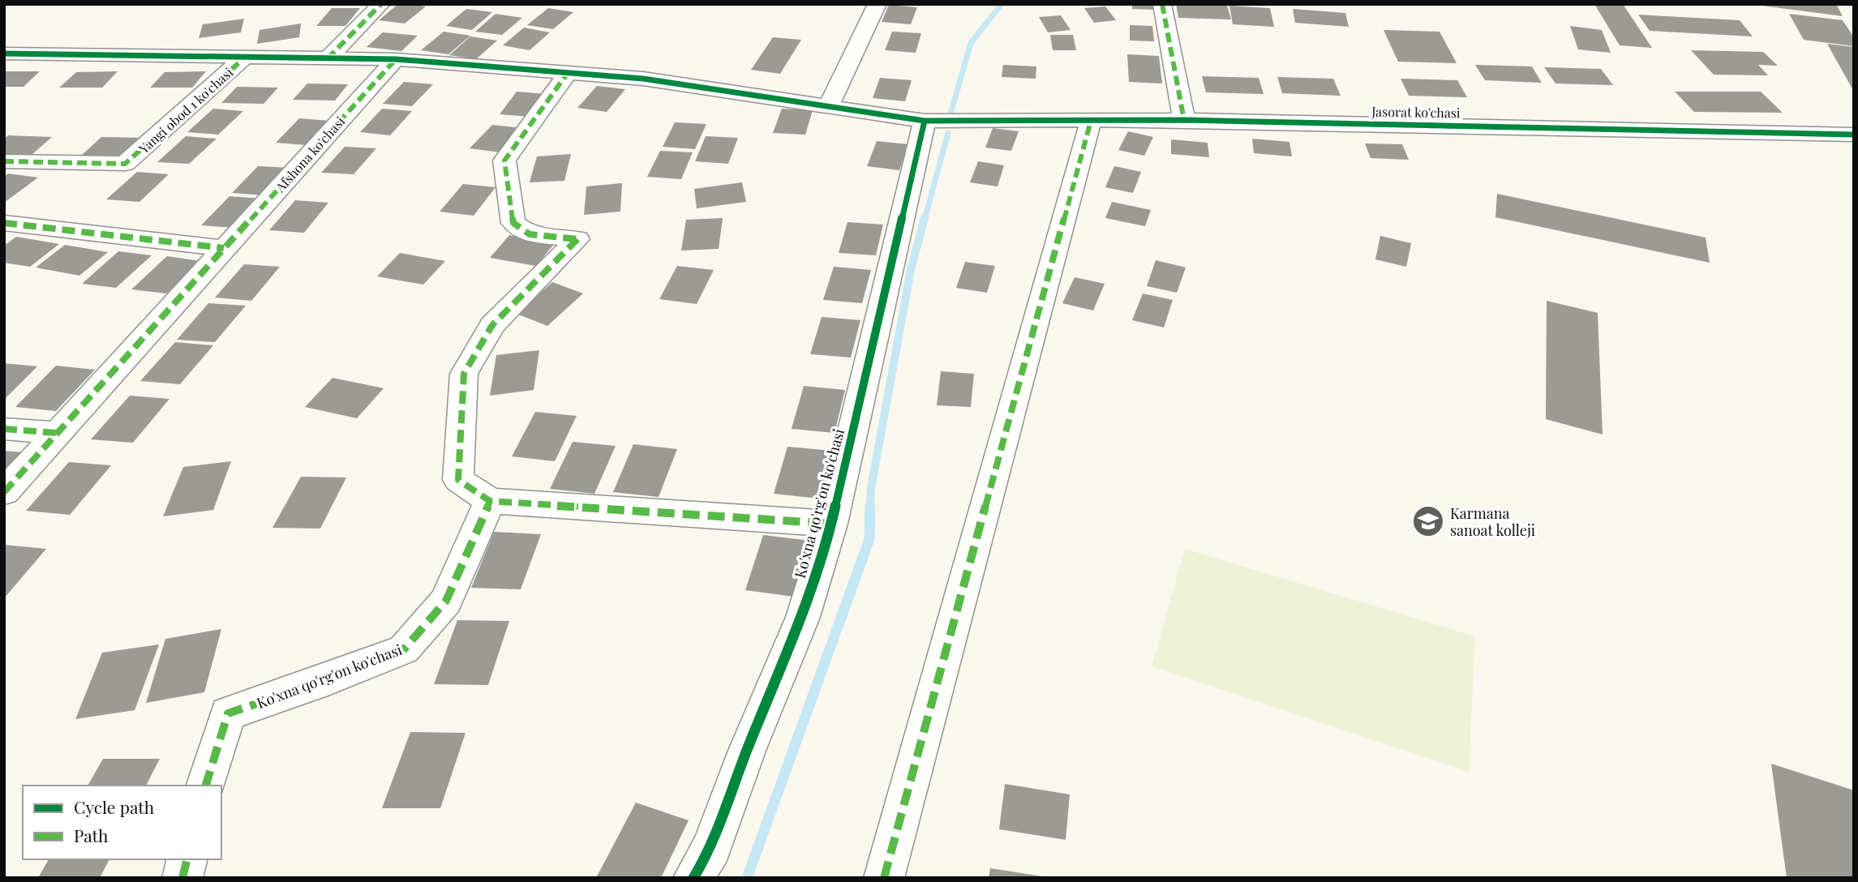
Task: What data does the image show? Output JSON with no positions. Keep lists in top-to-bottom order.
{
  "streets": {
    "street": [
      "Yangi obod 1 ko'chasi",
      "Jasorat ko'chasi",
      "Afshona ko'chasi",
      "Ko'xna qo'rg'on ko'chasi"
    ]
  },
  "crossings": [
    ["Yangi obod 1 ko'chasi", "Jasorat ko'chasi"],
    ["Jasorat ko'chasi", "Afshona ko'chasi"],
    ["Jasorat ko'chasi", "Ko'xna qo'rg'on ko'chasi"]
  ],
  "places": {
    "school or university": ["Karmana sanoat kolleji"]
  },
  "legend": ["Cycle path", "Path"]
}
